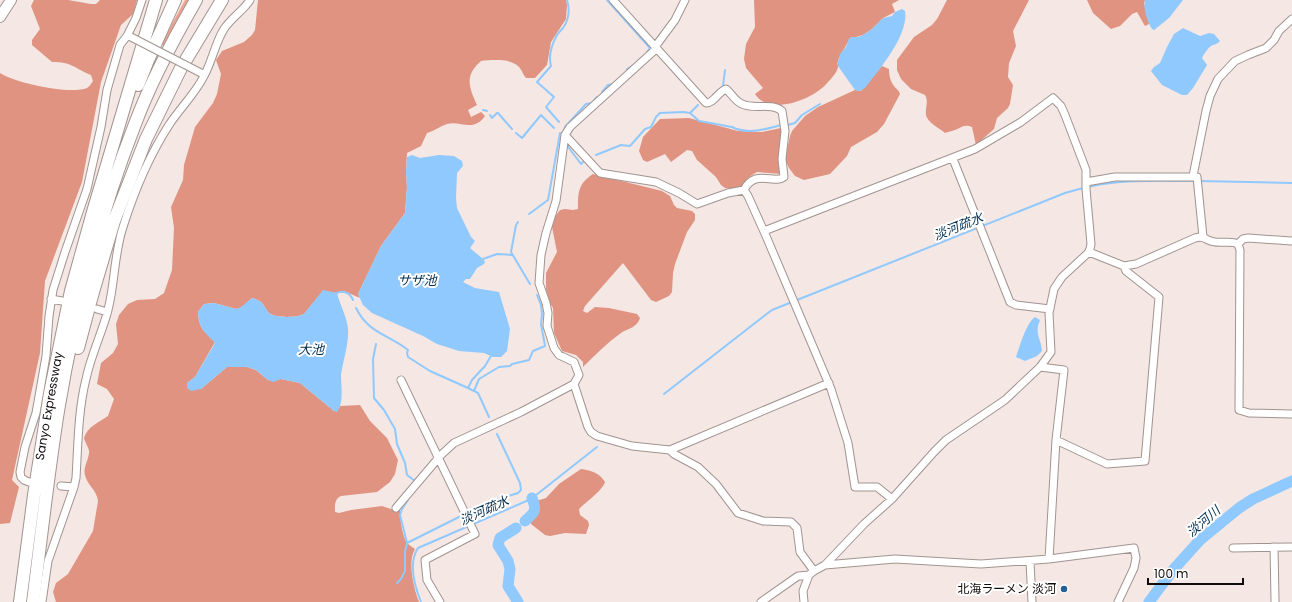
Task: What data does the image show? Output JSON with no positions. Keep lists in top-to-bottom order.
{
  "streets": {
    "highway": ["Sanyo Expressway"]
  },
  "water": [
    "淡河疏水",
    "サザ池",
    "大池",
    "淡河川"
  ],
  "places": ["北海ラーメン 淡河"],
  "scale_bar": "100 m"
}
